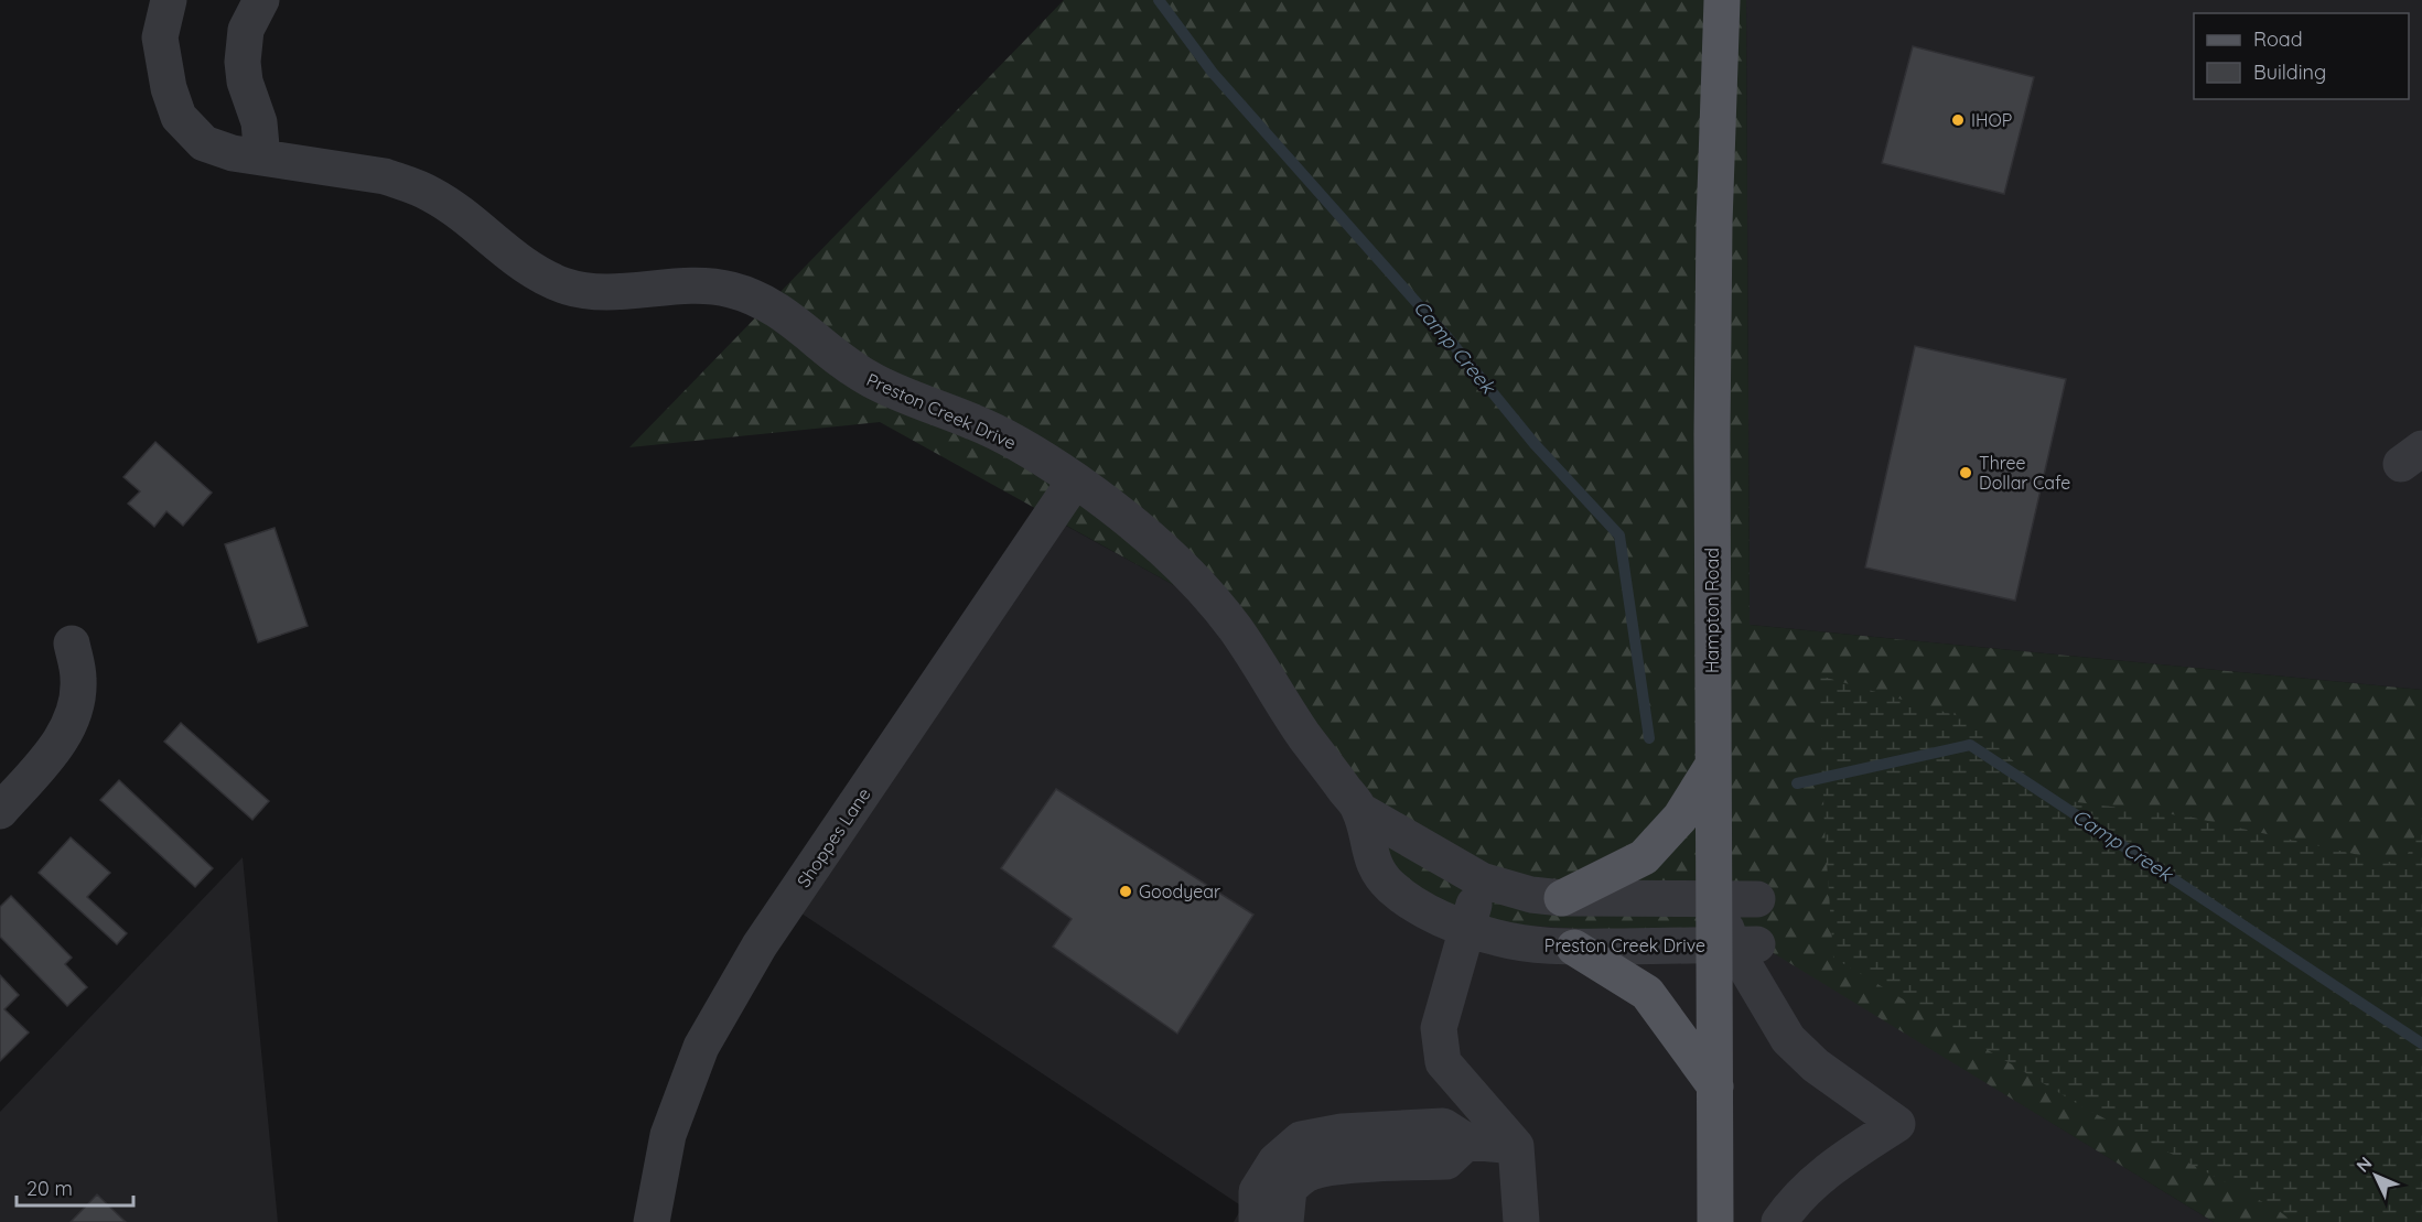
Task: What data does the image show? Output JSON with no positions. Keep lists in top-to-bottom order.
{
  "streets": {
    "main road": ["Hampton Road"],
    "street": ["Preston Creek Drive", "Shoppes Lane"]
  },
  "crossings": [
    ["Preston Creek Drive", "Hampton Road"],
    ["Preston Creek Drive", "Shoppes Lane"]
  ],
  "water": ["Camp Creek"],
  "places": ["IHOP", "Three Dollar Cafe", "Goodyear"],
  "legend": ["Road", "Building"],
  "scale_bar": "20 m",
  "north": "top left"
}
